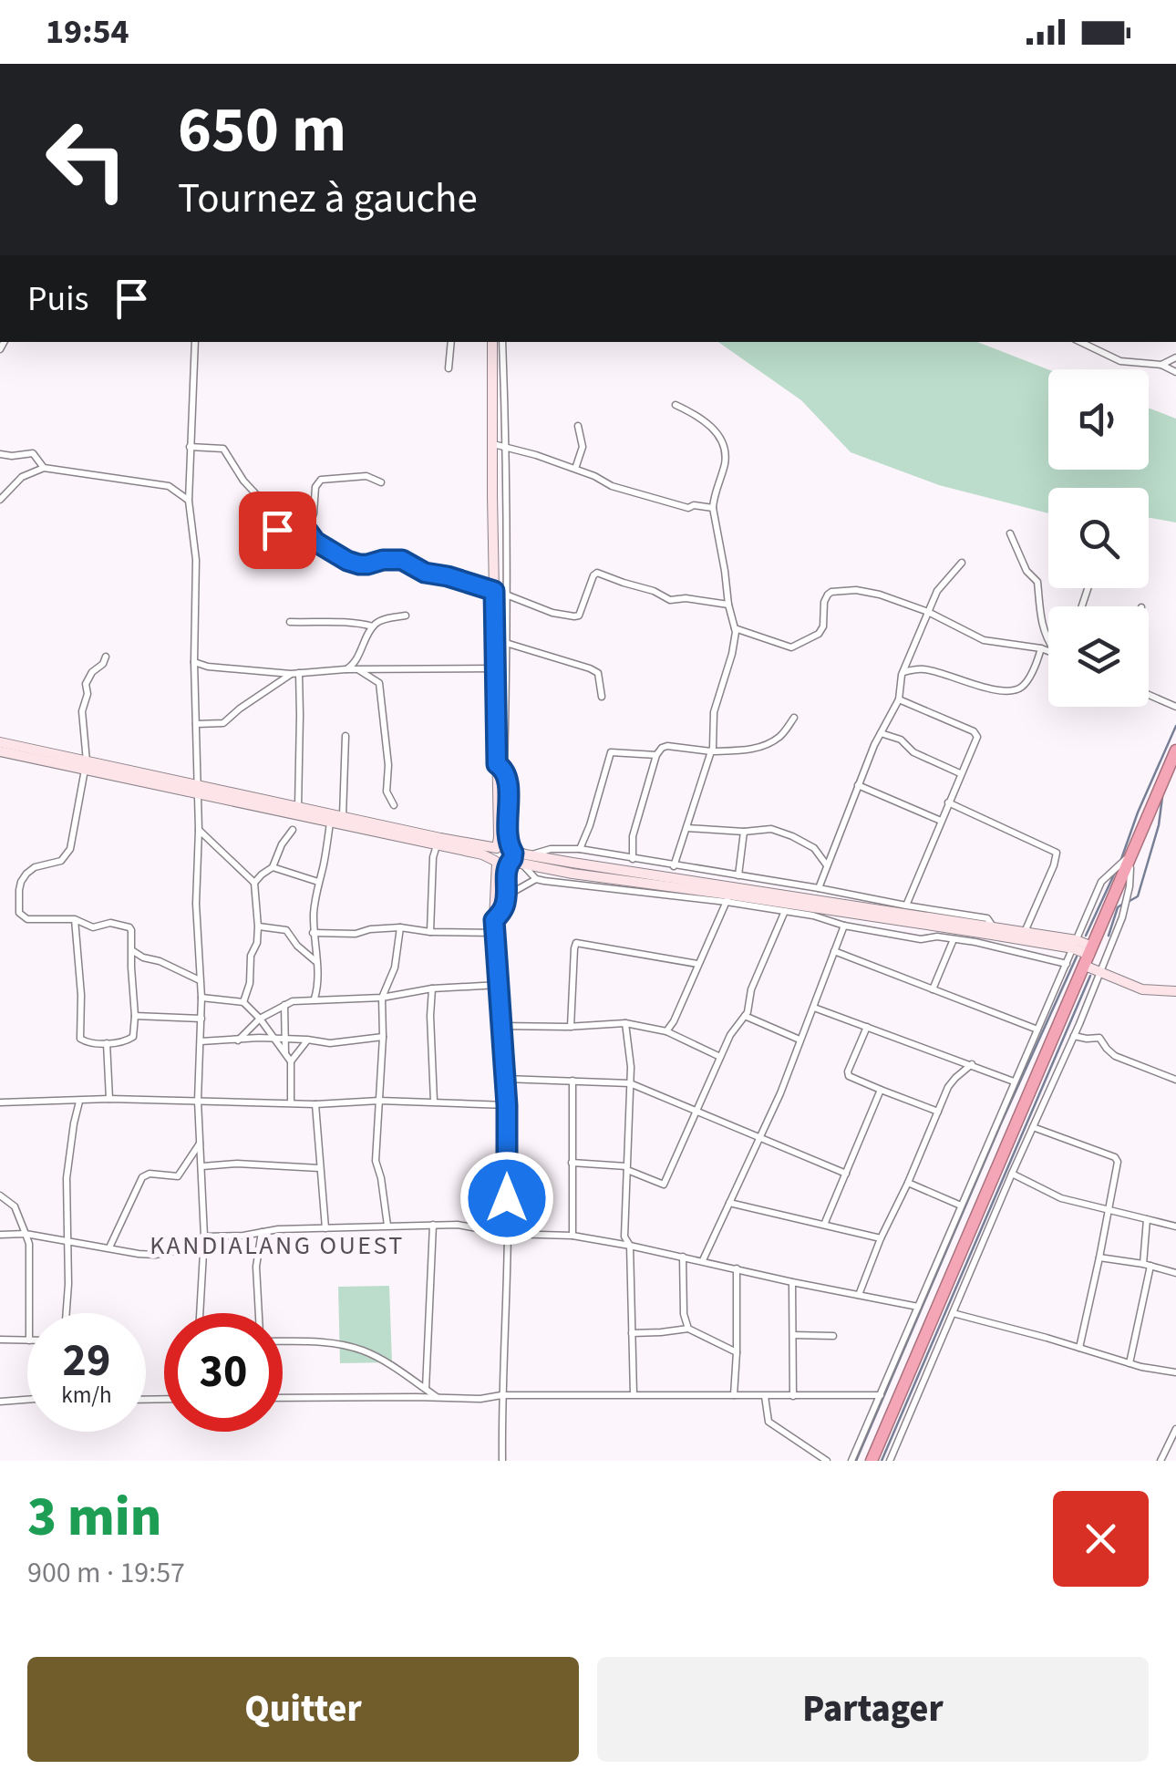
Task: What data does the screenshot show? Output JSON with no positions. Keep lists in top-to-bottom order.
{
  "districts": ["KANDIALANG OUEST"],
  "page": {
    "status": "19:54",
    "turn": ["650 m", "Tournez à gauche"],
    "then": "Puis",
    "speed": "29 km/h",
    "limit": "30",
    "heading": ["3 min", "900 m · 19:57"],
    "buttons": ["Quitter", "Partager"]
  }
}
